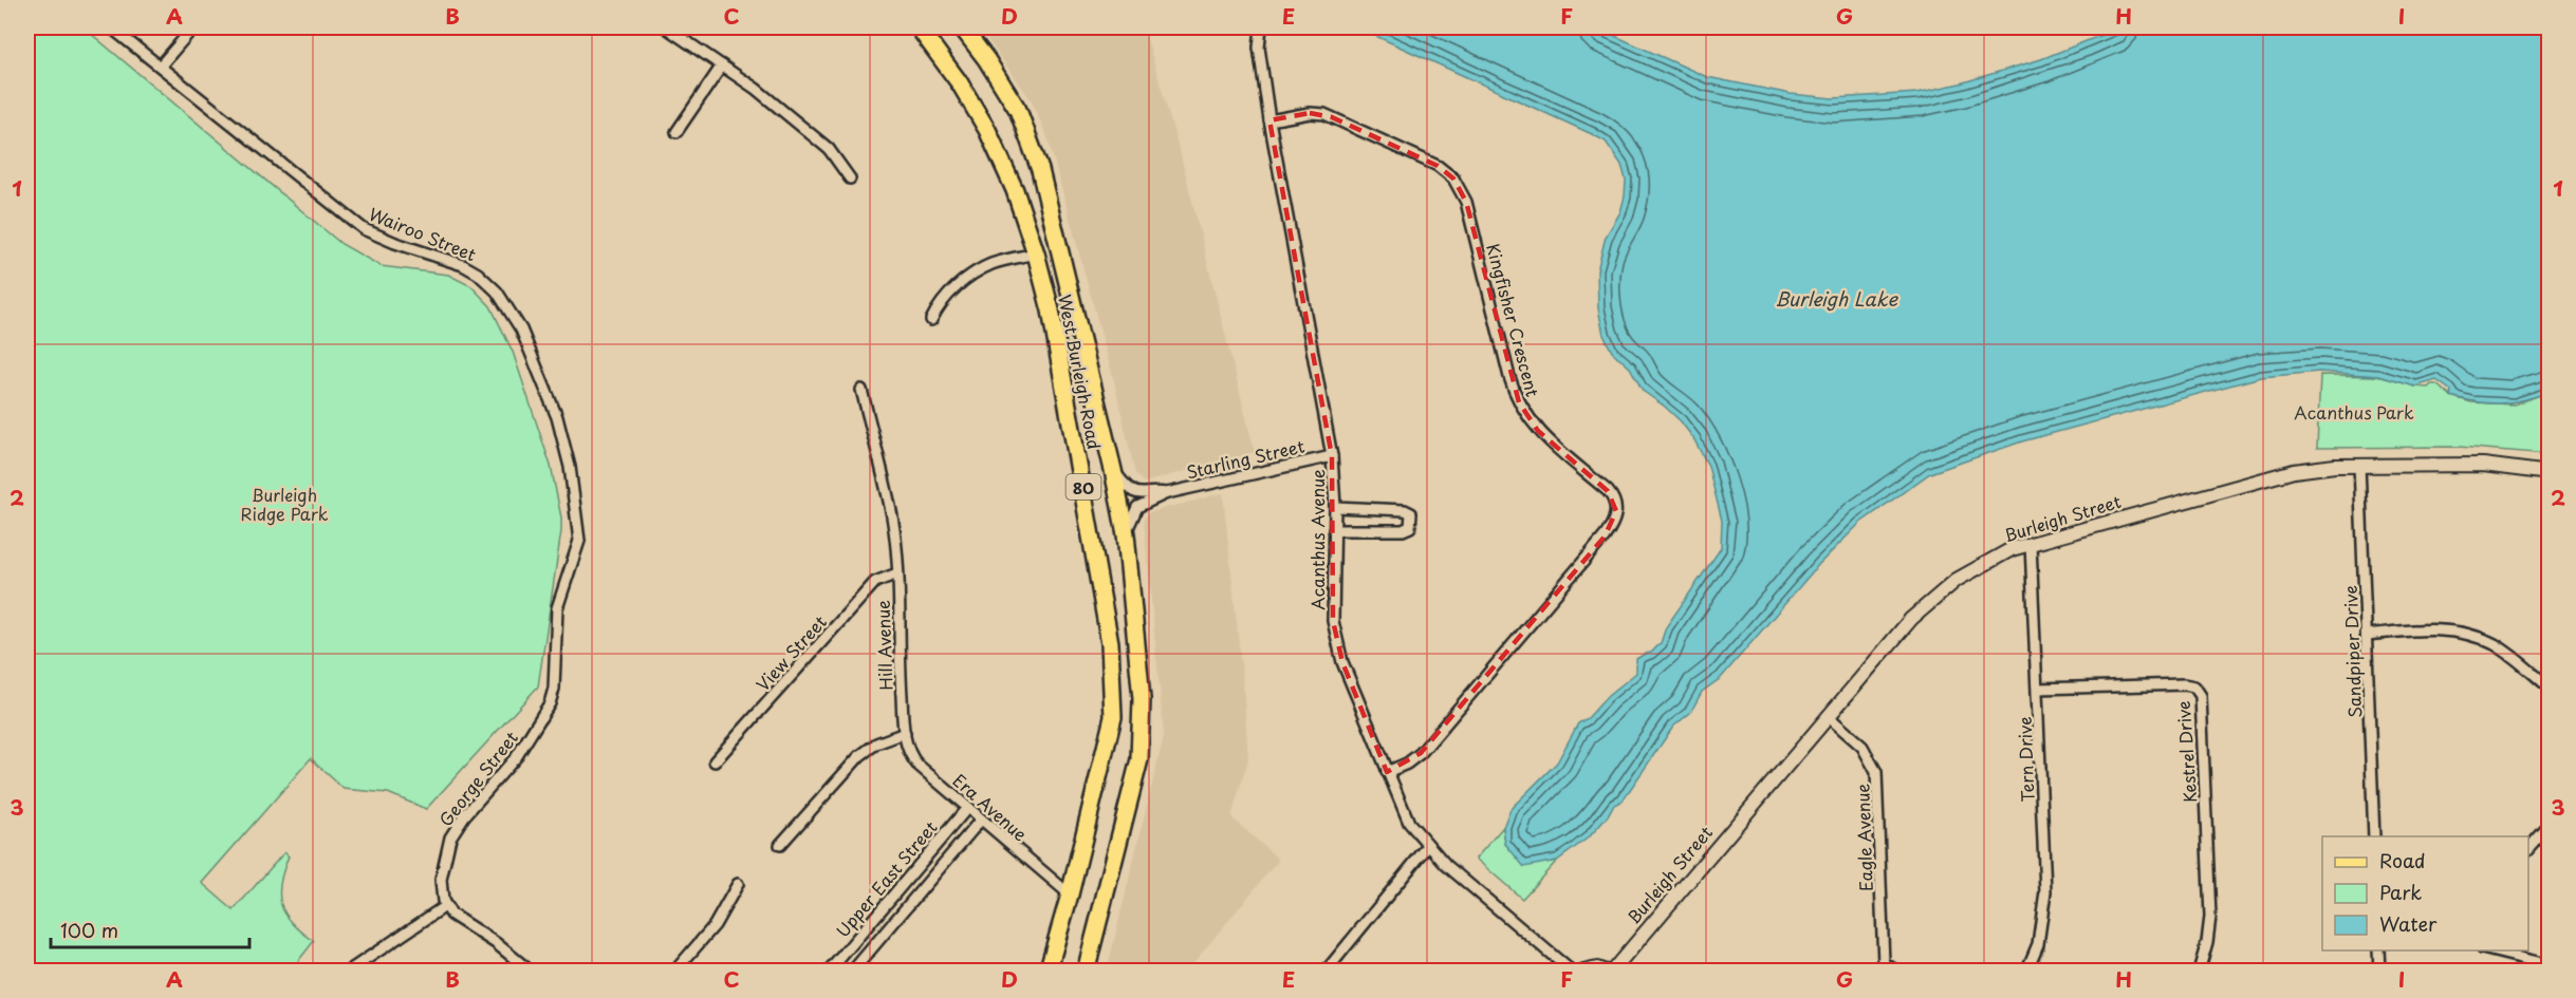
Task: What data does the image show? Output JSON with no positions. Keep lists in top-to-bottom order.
{
  "streets": {
    "main road": ["West Burleigh Road", "80"],
    "street": [
      "Wairoo Street",
      "Kingfisher Crescent",
      "Starling Street",
      "Burleigh Street",
      "Acanthus Avenue",
      "Hill Avenue",
      "Sandpiper Drive",
      "View Street",
      "Kestrel Drive",
      "Tern Drive",
      "George Street",
      "Era Avenue",
      "Eagle Avenue",
      "Upper East Street"
    ]
  },
  "crossings": [
    ["Wairoo Street", "George Street"],
    ["Kingfisher Crescent", "Acanthus Avenue"],
    ["West Burleigh Road", "Starling Street"],
    ["West Burleigh Road", "Era Avenue"],
    ["Starling Street", "Acanthus Avenue"],
    ["Burleigh Street", "Sandpiper Drive"],
    ["Burleigh Street", "Tern Drive"],
    ["Burleigh Street", "Eagle Avenue"],
    ["Hill Avenue", "View Street"],
    ["Hill Avenue", "Era Avenue"],
    ["Kestrel Drive", "Tern Drive"],
    ["Era Avenue", "Upper East Street"]
  ],
  "water": ["Burleigh Lake"],
  "parks": ["Acanthus Park", "Burleigh Ridge Park"],
  "legend": ["Road", "Park", "Water"],
  "scale_bar": "100 m",
  "grid": {
    "columns": [
      "A",
      "B",
      "C",
      "D",
      "E",
      "F",
      "G",
      "H",
      "I"
    ],
    "rows": ["1", "2", "3"]
  }
}
